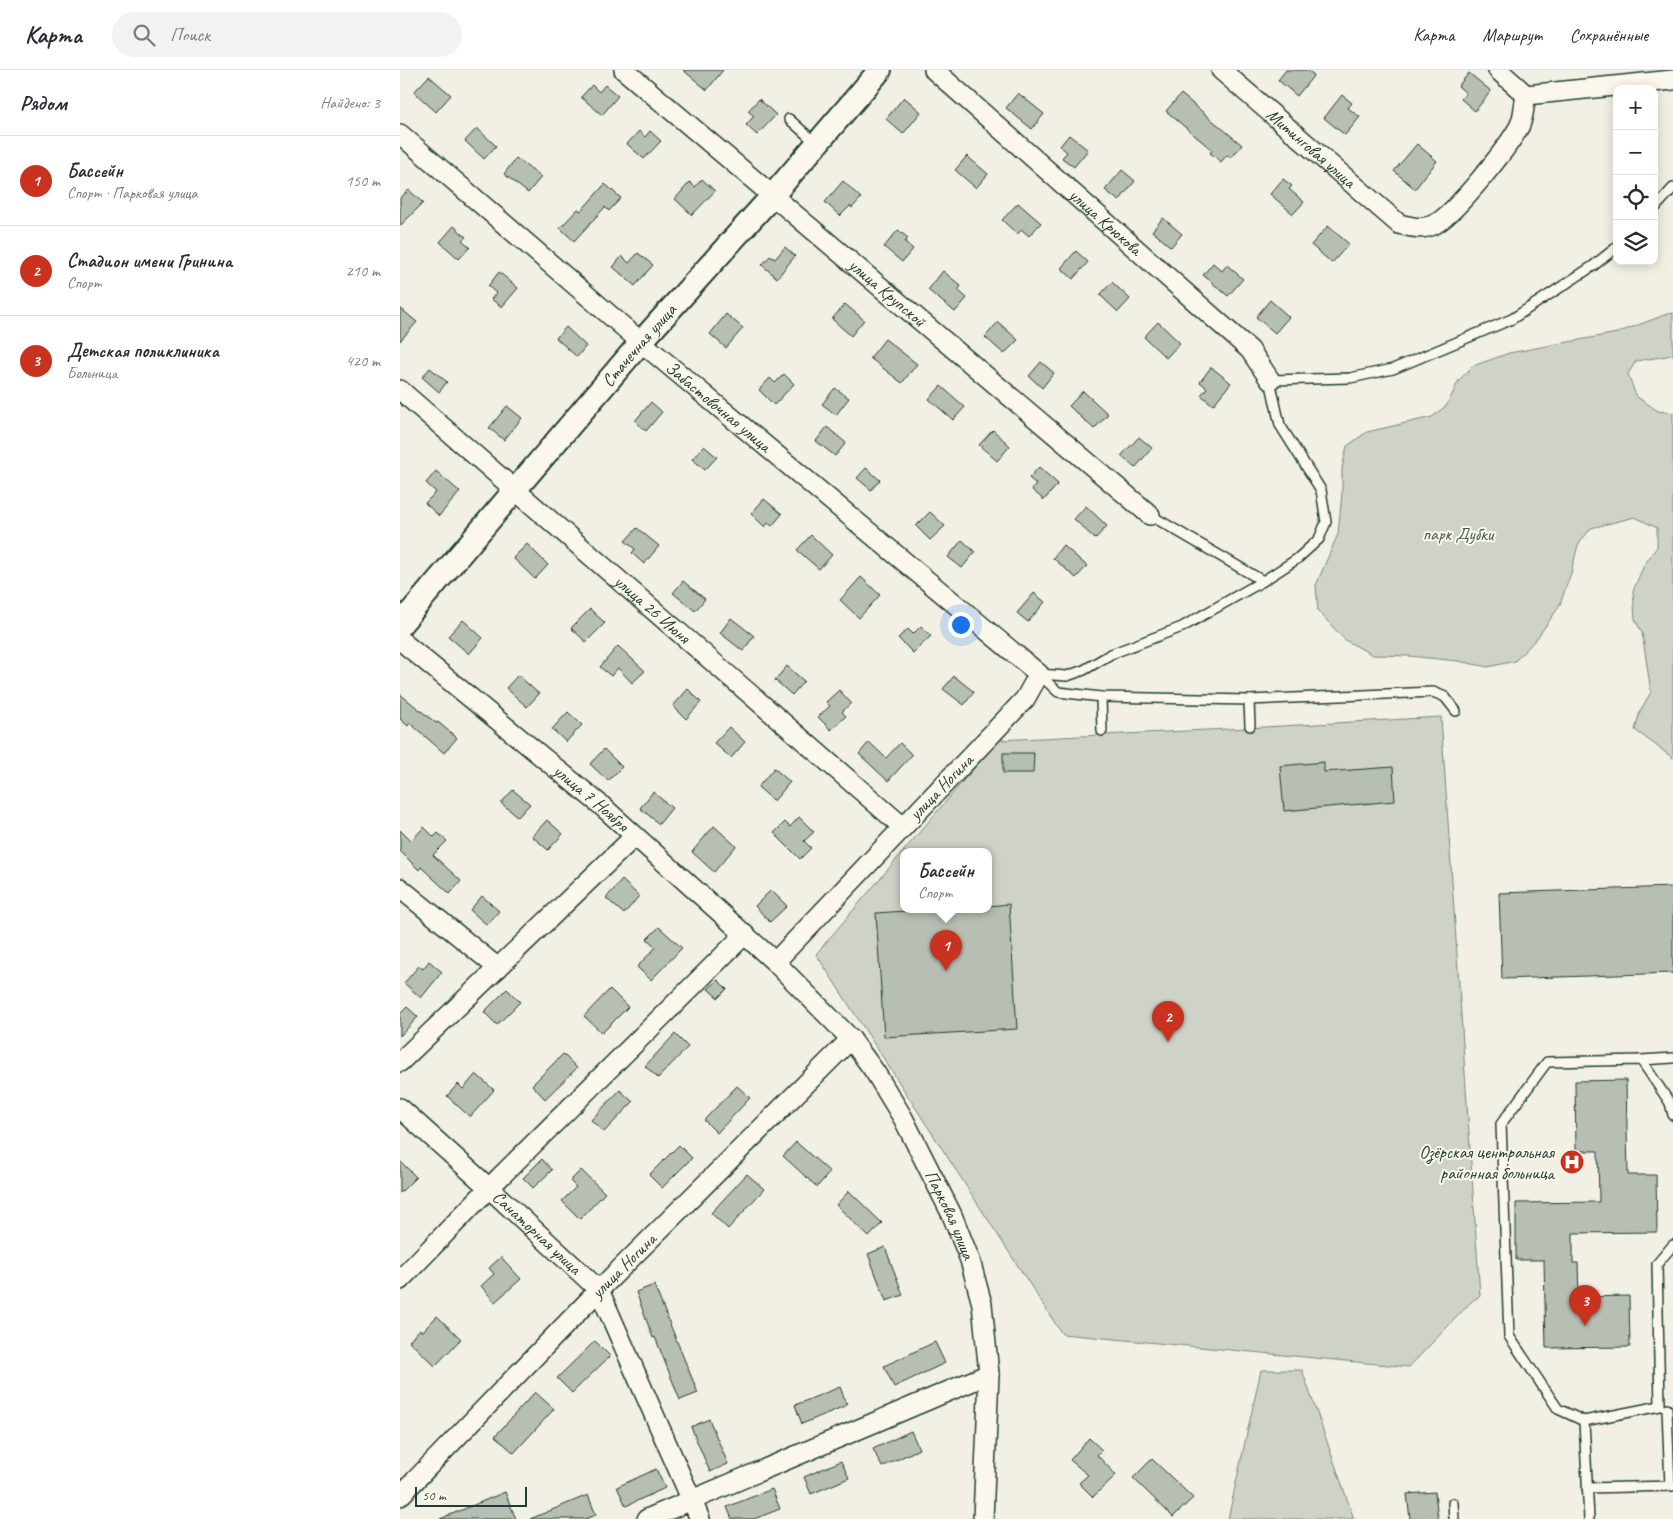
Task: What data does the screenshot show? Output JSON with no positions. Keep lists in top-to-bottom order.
{
  "streets": {
    "street": [
      "Митинговая улица",
      "улица Крюкова",
      "улица Крупской",
      "Стачечная улица",
      "Забастовочная улица",
      "улица 26 Июня",
      "улица Ногина",
      "улица 7 Ноября",
      "Парковая улица",
      "Санаторная улица"
    ]
  },
  "crossings": [
    ["улица Крупской", "Стачечная улица"],
    ["Стачечная улица", "Забастовочная улица"],
    ["Стачечная улица", "улица 26 Июня"],
    ["Забастовочная улица", "улица Ногина"],
    ["улица 26 Июня", "улица Ногина"],
    ["улица Ногина", "улица 7 Ноября"],
    ["улица Ногина", "Парковая улица"],
    ["улица Ногина", "Санаторная улица"],
    ["улица 7 Ноября", "Парковая улица"]
  ],
  "parks": ["парк Дубки"],
  "places": {
    "hospital": ["Озёрская центральная районная больница"]
  },
  "scale_bar": "50 m",
  "page": {
    "header": "Карта",
    "search": "Поиск",
    "nav": ["Карта", "Маршрут", "Сохранённые"],
    "heading": ["Рядом", "Найдено: 3"],
    "map_buttons": ["+", "−"],
    "list": [
      {
        "mark": "1",
        "name": "Бассейн",
        "note": "Спорт · Парковая улица",
        "value": "150 m"
      },
      {
        "mark": "2",
        "name": "Стадион имени Гринина",
        "note": "Спорт",
        "value": "210 m"
      },
      {
        "mark": "3",
        "name": "Детская поликлиника",
        "note": "Больница",
        "value": "420 m"
      }
    ],
    "popup": ["Бассейн", "Спорт"],
    "pins": ["1", "2", "3"],
    "scale": "50 m"
  }
}
